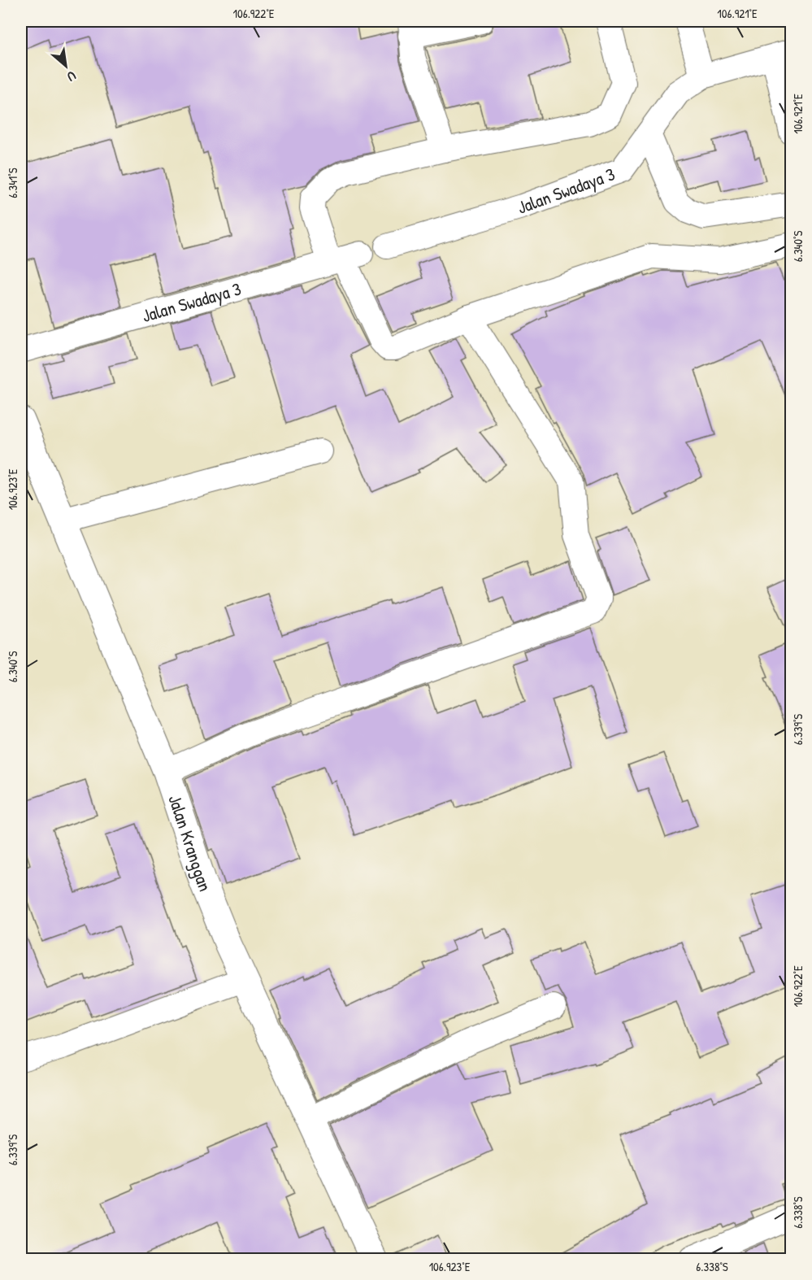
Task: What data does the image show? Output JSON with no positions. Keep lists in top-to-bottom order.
{
  "streets": {
    "main road": ["Jalan Kranggan"],
    "street": ["Jalan Swadaya 3"]
  },
  "north": "bottom right",
  "coordinates": [
    "106.922°E",
    "106.921°E",
    "6.341°S",
    "6.340°S",
    "106.923°E",
    "6.339°S",
    "6.338°S"
  ]
}
